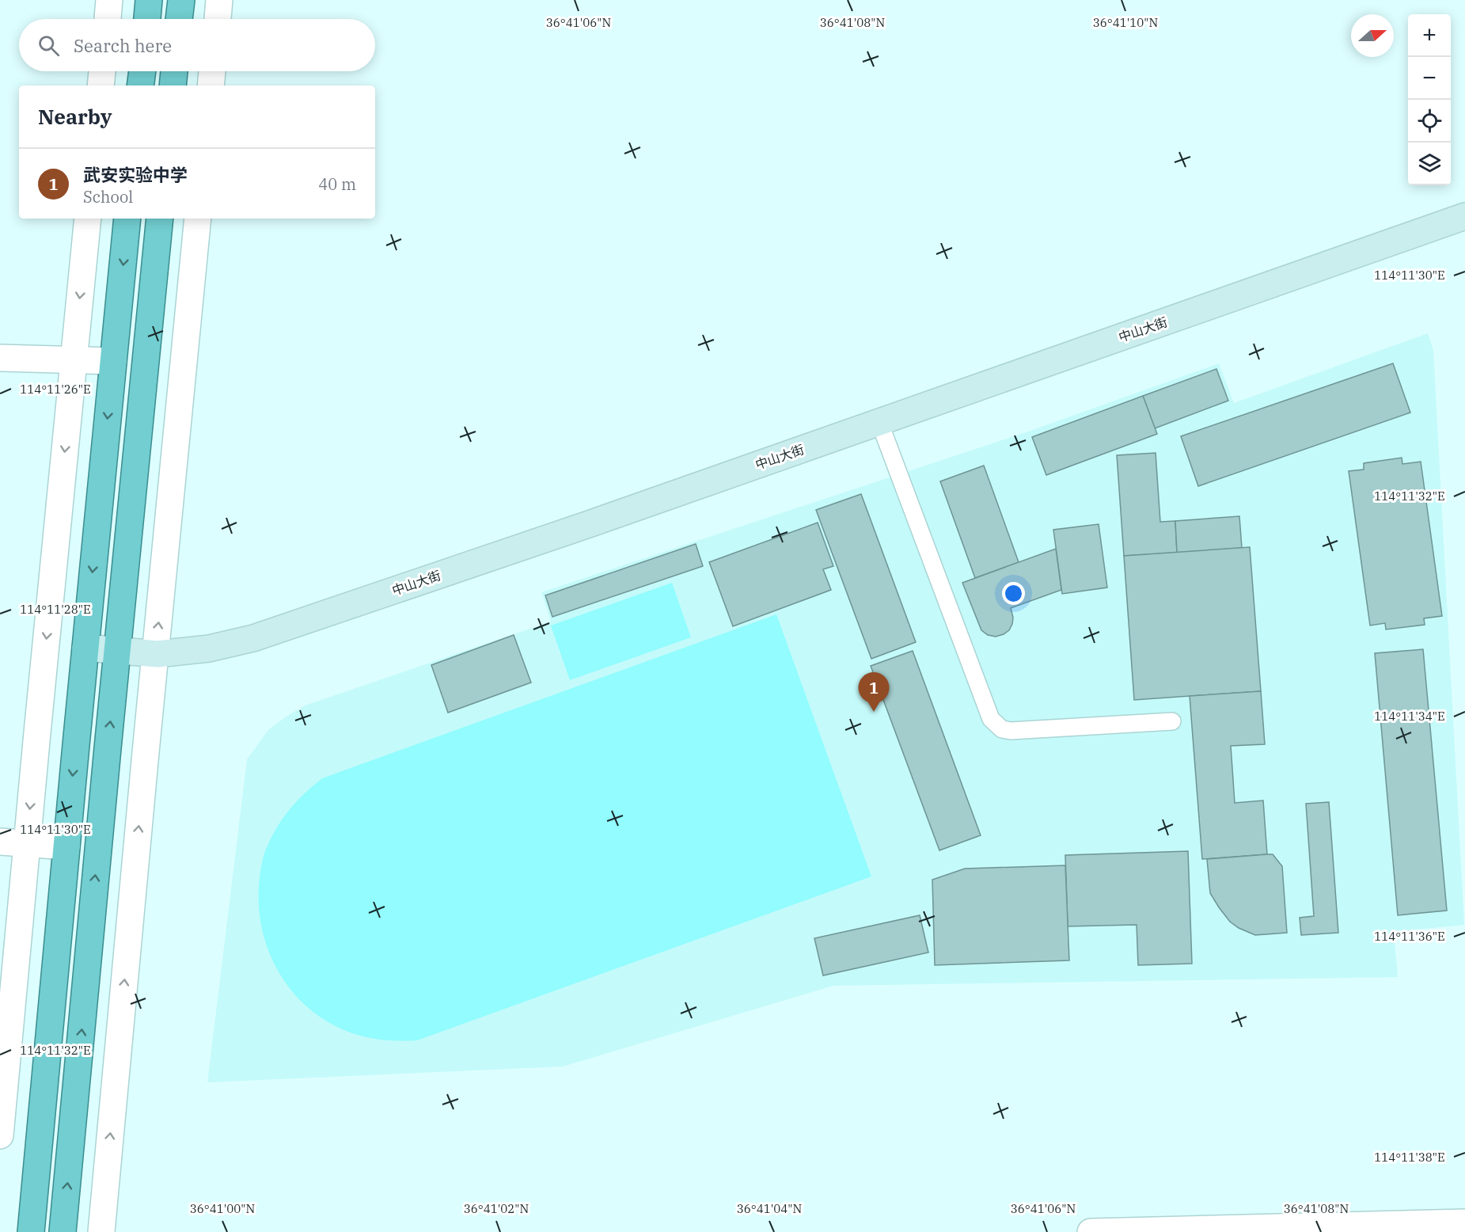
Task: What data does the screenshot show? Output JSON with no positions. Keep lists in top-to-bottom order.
{
  "streets": {
    "main road": ["中山大街"]
  },
  "north": "right",
  "page": {
    "map_buttons": ["+", "−"],
    "search": "Search here",
    "heading": "Nearby",
    "list": [
      {
        "mark": "1",
        "name": "武安实验中学",
        "note": "School",
        "value": "40 m"
      }
    ],
    "pins": "1"
  },
  "coordinates": [
    "36°41'10\"N",
    "36°41'06\"N",
    "36°41'08\"N",
    "114°11'30\"E",
    "114°11'26\"E",
    "114°11'32\"E",
    "114°11'28\"E",
    "114°11'34\"E",
    "114°11'36\"E",
    "114°11'38\"E",
    "36°41'00\"N",
    "36°41'02\"N",
    "36°41'04\"N"
  ]
}
